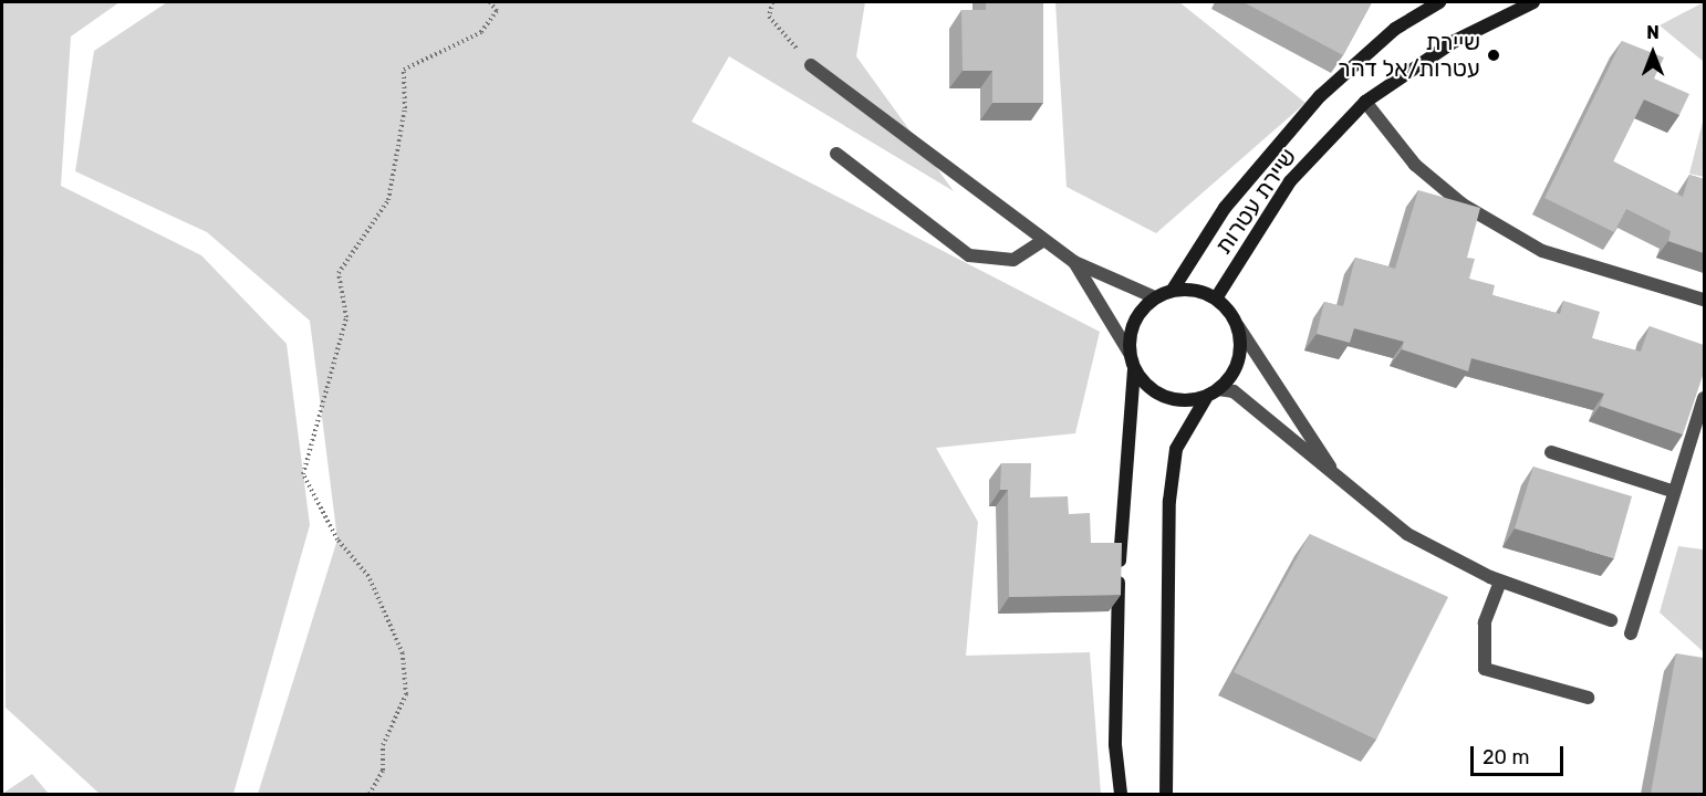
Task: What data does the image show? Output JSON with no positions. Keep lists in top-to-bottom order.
{
  "streets": {
    "main road": ["שיירת עטרות"]
  },
  "places": ["שיירת עטרות/אל דהר"],
  "scale_bar": "20 m",
  "north": "top"
}
